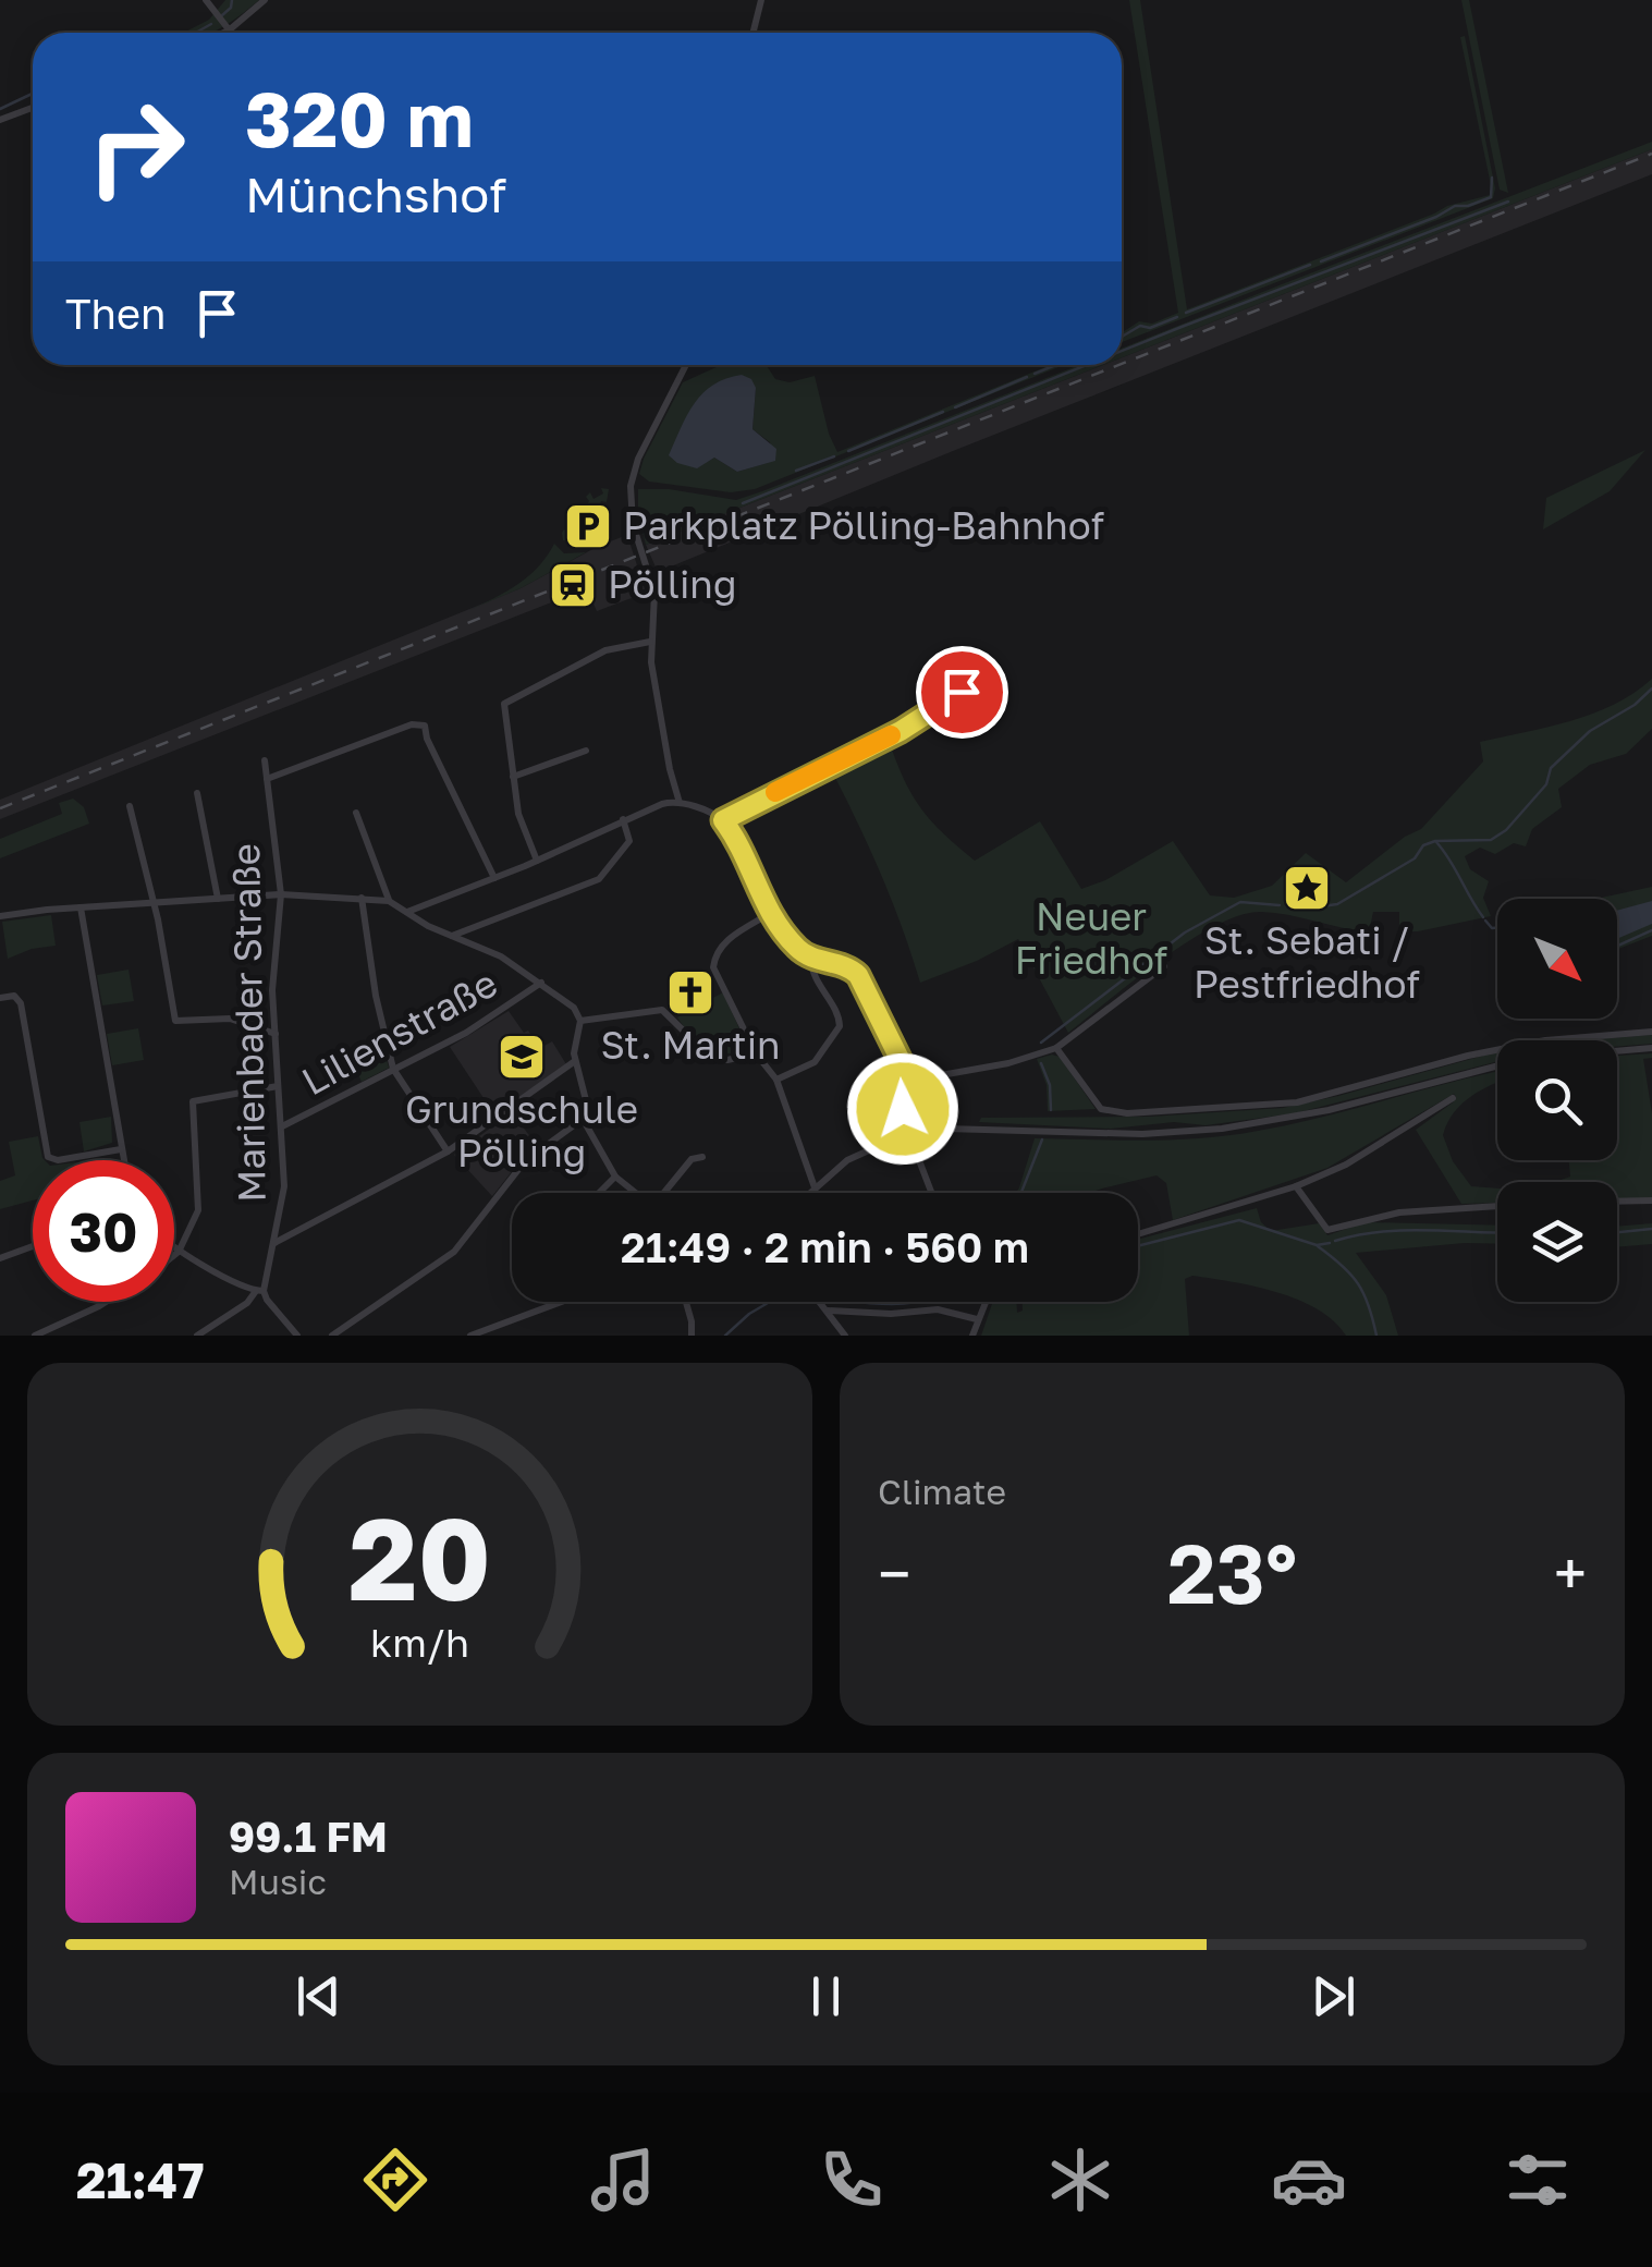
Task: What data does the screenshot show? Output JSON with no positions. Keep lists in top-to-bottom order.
{
  "streets": {
    "street": ["Marienbader Straße", "Lilienstraße"]
  },
  "crossings": [
    ["Marienbader Straße", "Lilienstraße"]
  ],
  "parks": ["Neuer Friedhof"],
  "places": {
    "parking": ["Parkplatz Pölling-Bahnhof"],
    "station": ["Pölling"],
    "place": ["St. Sebati / Pestfriedhof"],
    "church": ["St. Martin"],
    "school or university": ["Grundschule Pölling"]
  },
  "north": "bottom right",
  "page": {
    "turn": ["320 m", "Münchshof"],
    "then": "Then",
    "limit": "30",
    "trip": "21:49 · 2 min · 560 m",
    "tile": "Climate",
    "heat": ["−", "23°", "+"],
    "song": ["99.1 FM", "Music"],
    "tabs": "21:47",
    "gauge": ["20", "km/h"]
  }
}
